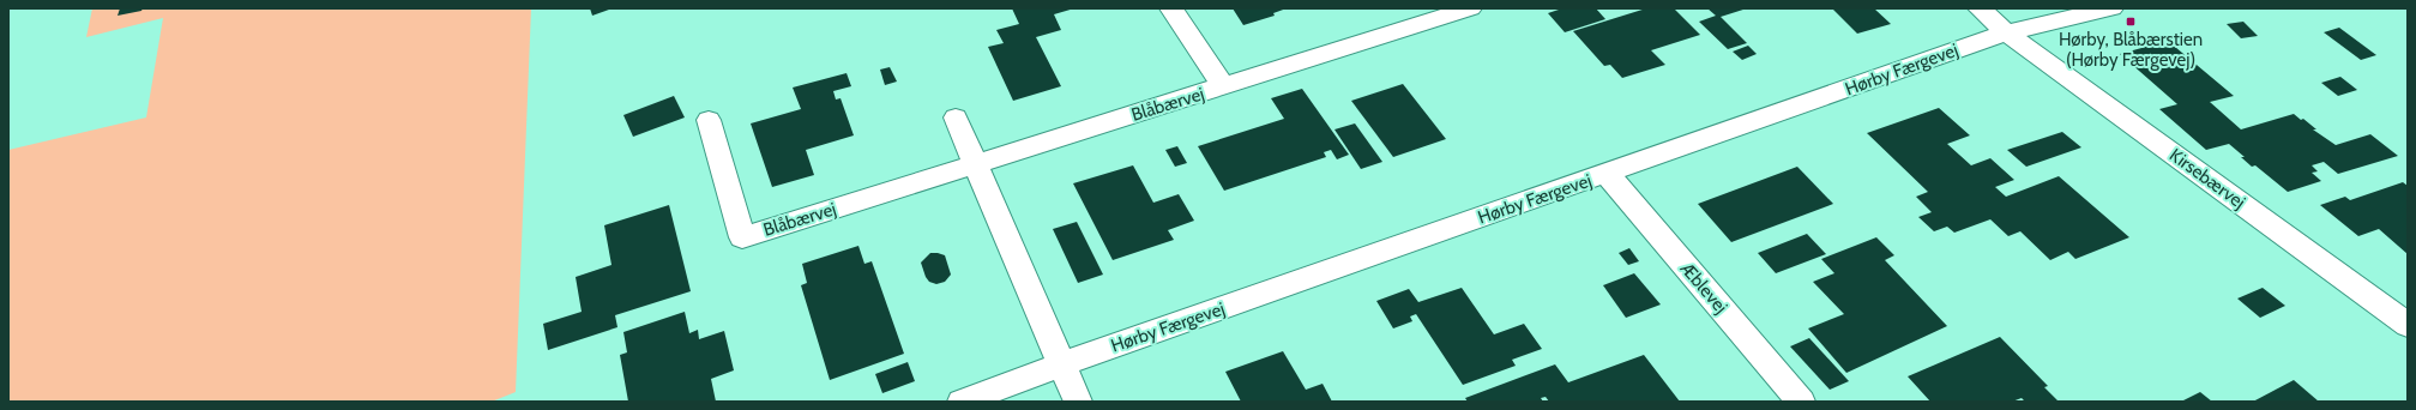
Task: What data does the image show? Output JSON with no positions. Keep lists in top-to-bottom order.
{
  "streets": {
    "street": [
      "Hørby Færgevej",
      "Blåbærvej",
      "Kirsebærvej",
      "Æblevej"
    ]
  },
  "crossings": [
    ["Hørby Færgevej", "Kirsebærvej"],
    ["Hørby Færgevej", "Æblevej"]
  ],
  "places": {
    "transit": ["Hørby, Blåbærstien (Hørby Færgevej)"]
  }
}
